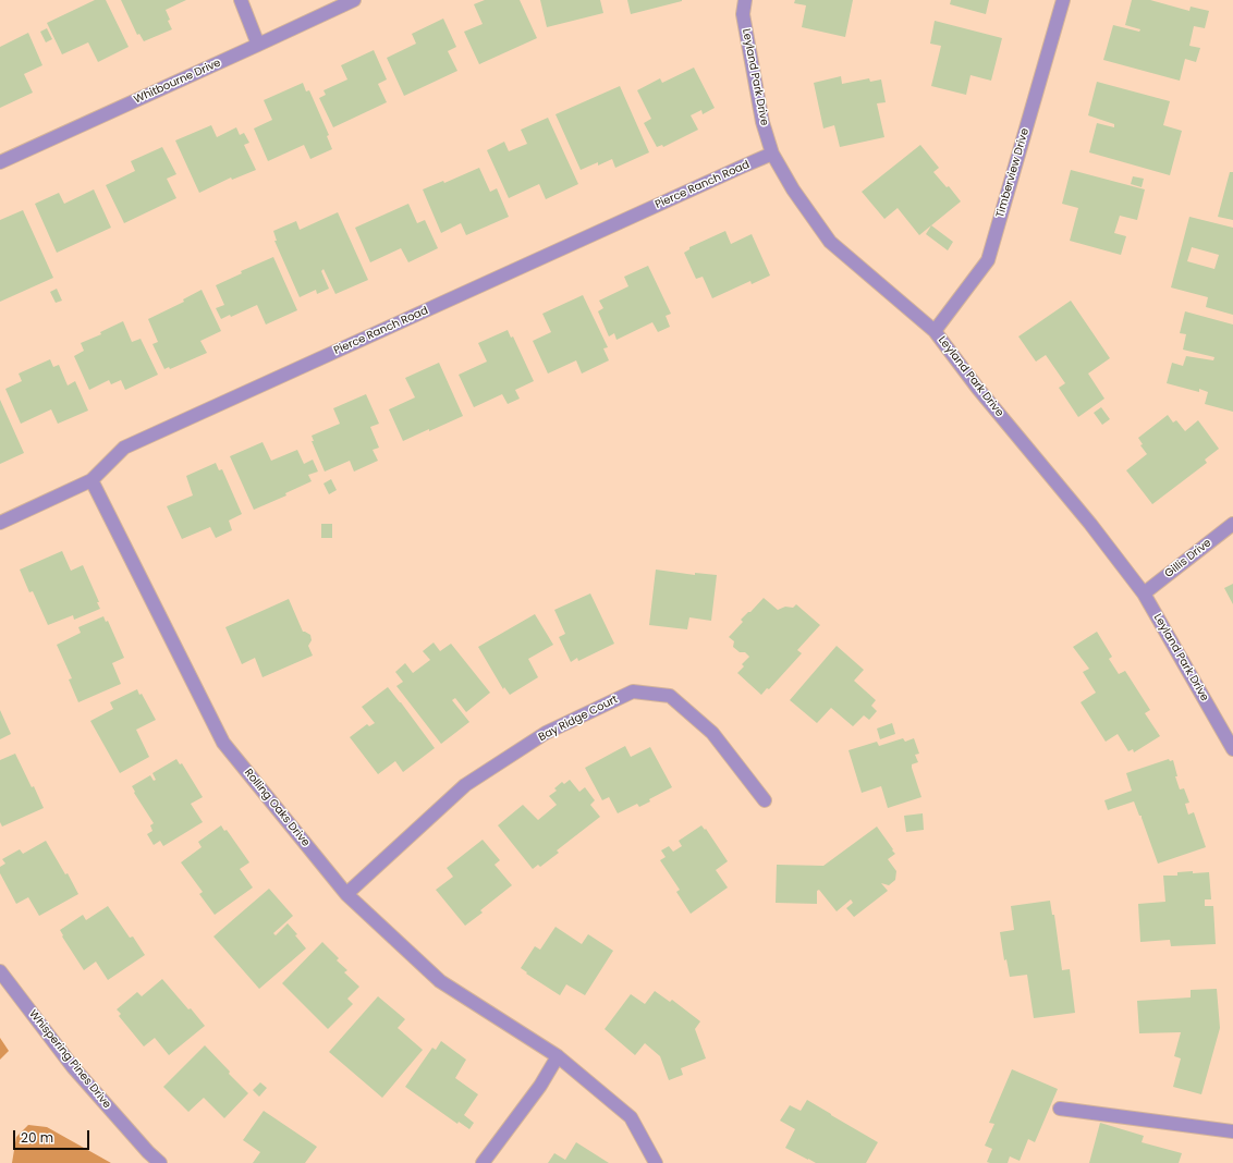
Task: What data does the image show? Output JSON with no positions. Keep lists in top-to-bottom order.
{
  "streets": {
    "street": [
      "Leyland Park Drive",
      "Whitbourne Drive",
      "Timberview Drive",
      "Pierce Ranch Road",
      "Gillis Drive",
      "Bay Ridge Court",
      "Rolling Oaks Drive",
      "Whispering Pines Drive"
    ]
  },
  "crossings": [
    ["Leyland Park Drive", "Timberview Drive"],
    ["Leyland Park Drive", "Pierce Ranch Road"],
    ["Leyland Park Drive", "Gillis Drive"],
    ["Pierce Ranch Road", "Rolling Oaks Drive"],
    ["Bay Ridge Court", "Rolling Oaks Drive"]
  ],
  "scale_bar": "20 m"
}
